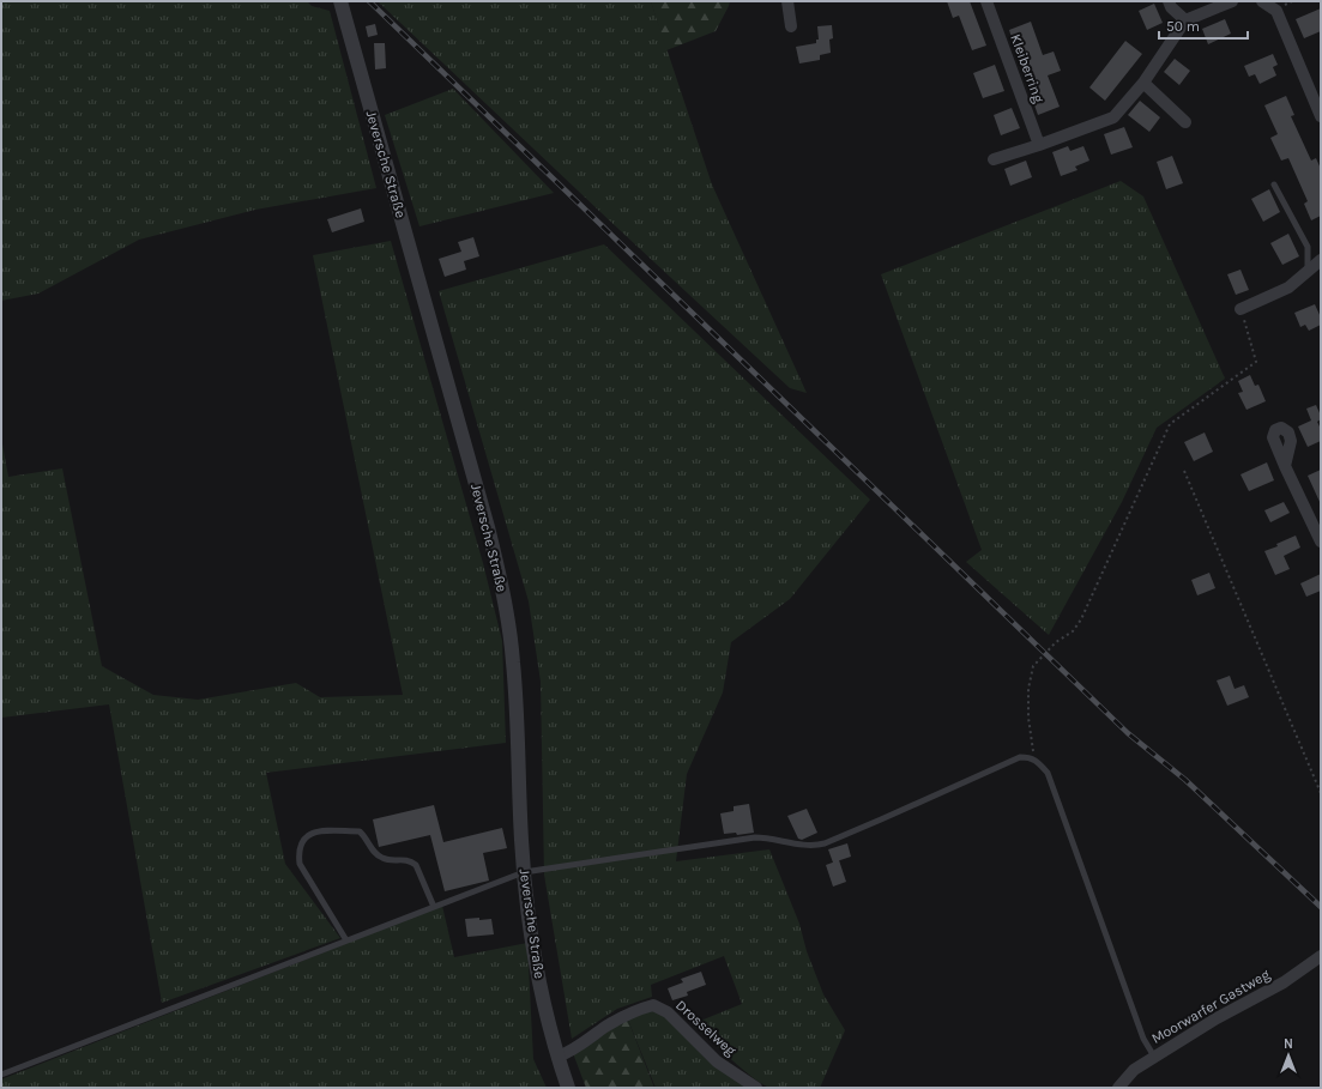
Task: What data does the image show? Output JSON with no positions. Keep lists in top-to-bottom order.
{
  "streets": {
    "street": [
      "Kleiberring",
      "Jeversche Straße",
      "Moorwarfer Gastweg",
      "Drosselweg"
    ]
  },
  "crossings": [
    ["Jeversche Straße", "Drosselweg"]
  ],
  "scale_bar": "50 m",
  "north": "top"
}
